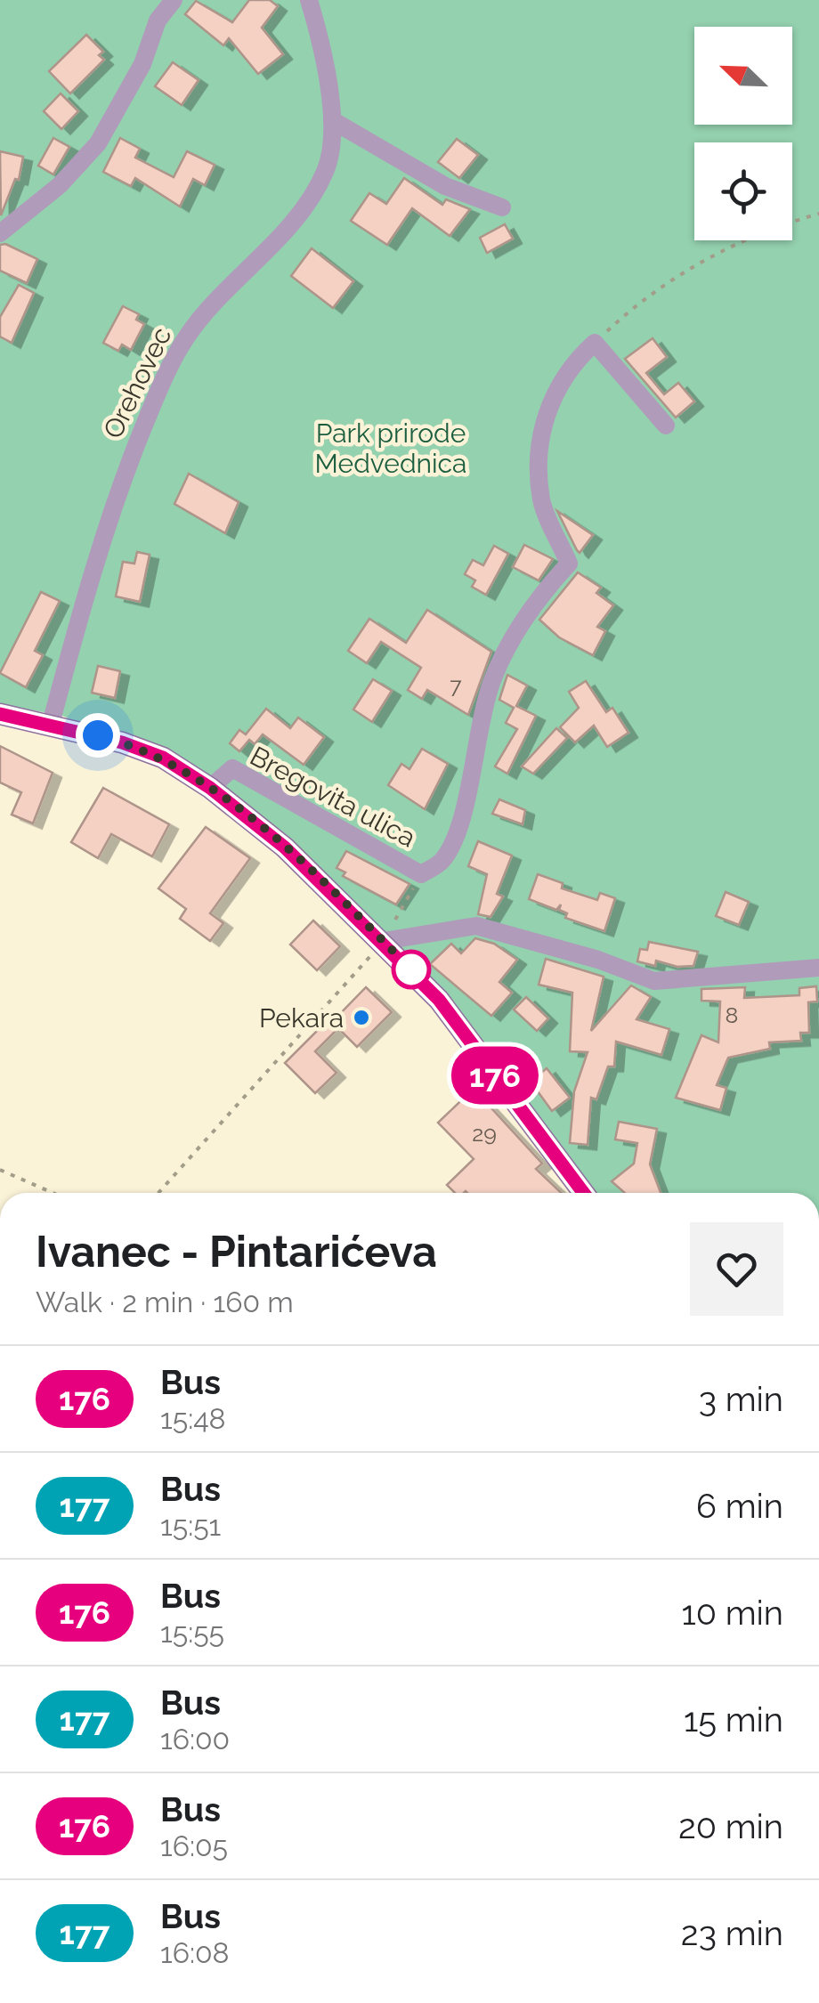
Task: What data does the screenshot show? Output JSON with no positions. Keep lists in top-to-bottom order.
{
  "streets": {
    "street": ["Orehovec", "Bregovita ulica"]
  },
  "parks": ["Park prirode Medvednica"],
  "places": ["Pekara"],
  "lines": ["bus line 176"],
  "house_numbers": ["7", "8", "29"],
  "north": "top left",
  "page": {
    "on_map": "176",
    "heading": ["Ivanec - Pintarićeva", "Walk · 2 min · 160 m"],
    "list": [
      {
        "mark": "176",
        "name": "Bus",
        "note": "15:48",
        "value": "3 min"
      },
      {
        "mark": "177",
        "name": "Bus",
        "note": "15:51",
        "value": "6 min"
      },
      {
        "mark": "176",
        "name": "Bus",
        "note": "15:55",
        "value": "10 min"
      },
      {
        "mark": "177",
        "name": "Bus",
        "note": "16:00",
        "value": "15 min"
      },
      {
        "mark": "176",
        "name": "Bus",
        "note": "16:05",
        "value": "20 min"
      },
      {
        "mark": "177",
        "name": "Bus",
        "note": "16:08",
        "value": "23 min"
      }
    ]
  }
}
